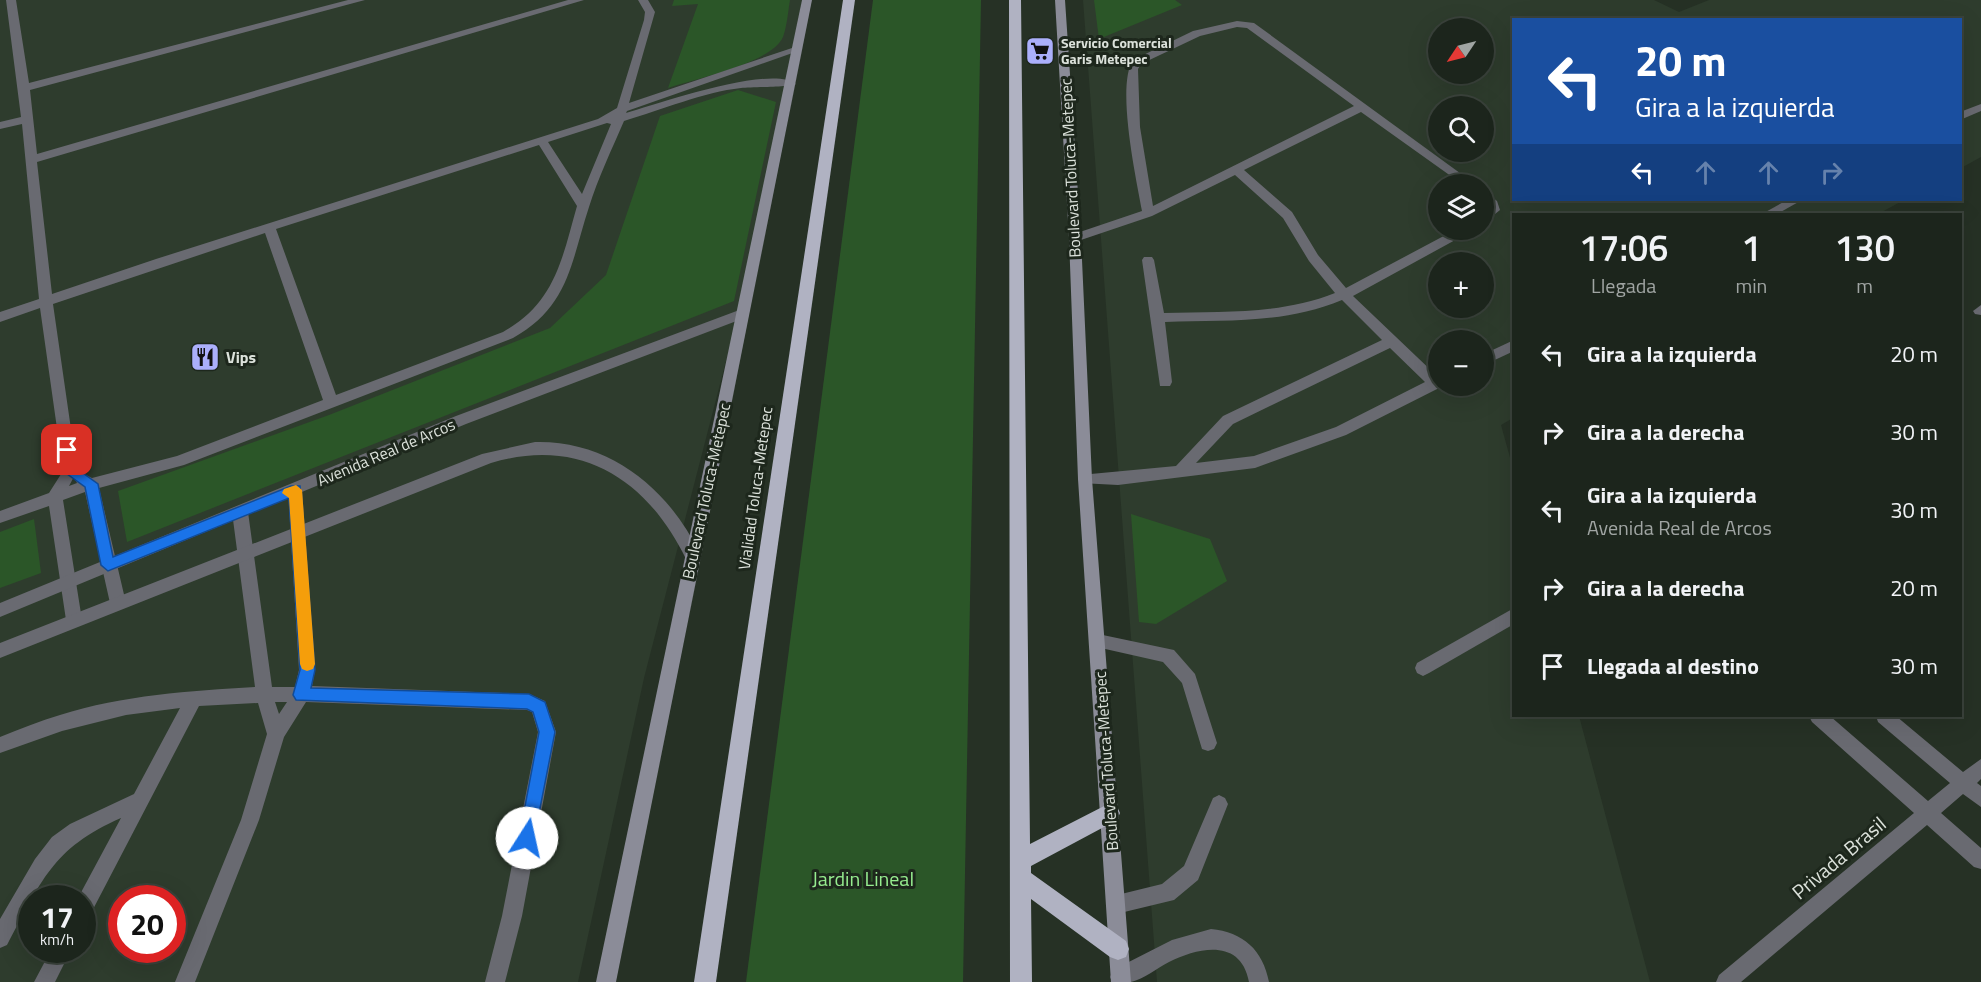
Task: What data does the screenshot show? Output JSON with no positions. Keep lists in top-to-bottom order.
{
  "streets": {
    "highway": ["Vialidad Toluca-Metepec"],
    "main road": ["Boulevard Toluca-Metepec"],
    "street": ["Avenida Real de Arcos", "Privada Brasil"]
  },
  "crossings": [
    ["Boulevard Toluca-Metepec", "Avenida Real de Arcos"]
  ],
  "parks": ["Jardin Lineal"],
  "places": {
    "supermarket": ["Servicio Comercial Garis Metepec"],
    "restaurant": ["Vips"]
  },
  "north": "bottom left",
  "page": {
    "map_buttons": ["+", "−"],
    "turn": ["20 m", "Gira a la izquierda"],
    "eta": [
      "17:06",
      "Llegada",
      "1",
      "min",
      "130",
      "m"
    ],
    "list": [
      {
        "name": "Gira a la izquierda",
        "value": "20 m"
      },
      {
        "name": "Gira a la derecha",
        "value": "30 m"
      },
      {
        "name": "Gira a la izquierda",
        "note": "Avenida Real de Arcos",
        "value": "30 m"
      },
      {
        "name": "Gira a la derecha",
        "value": "20 m"
      },
      {
        "name": "Llegada al destino",
        "value": "30 m"
      }
    ],
    "speed": "17 km/h",
    "limit": "20"
  }
}
